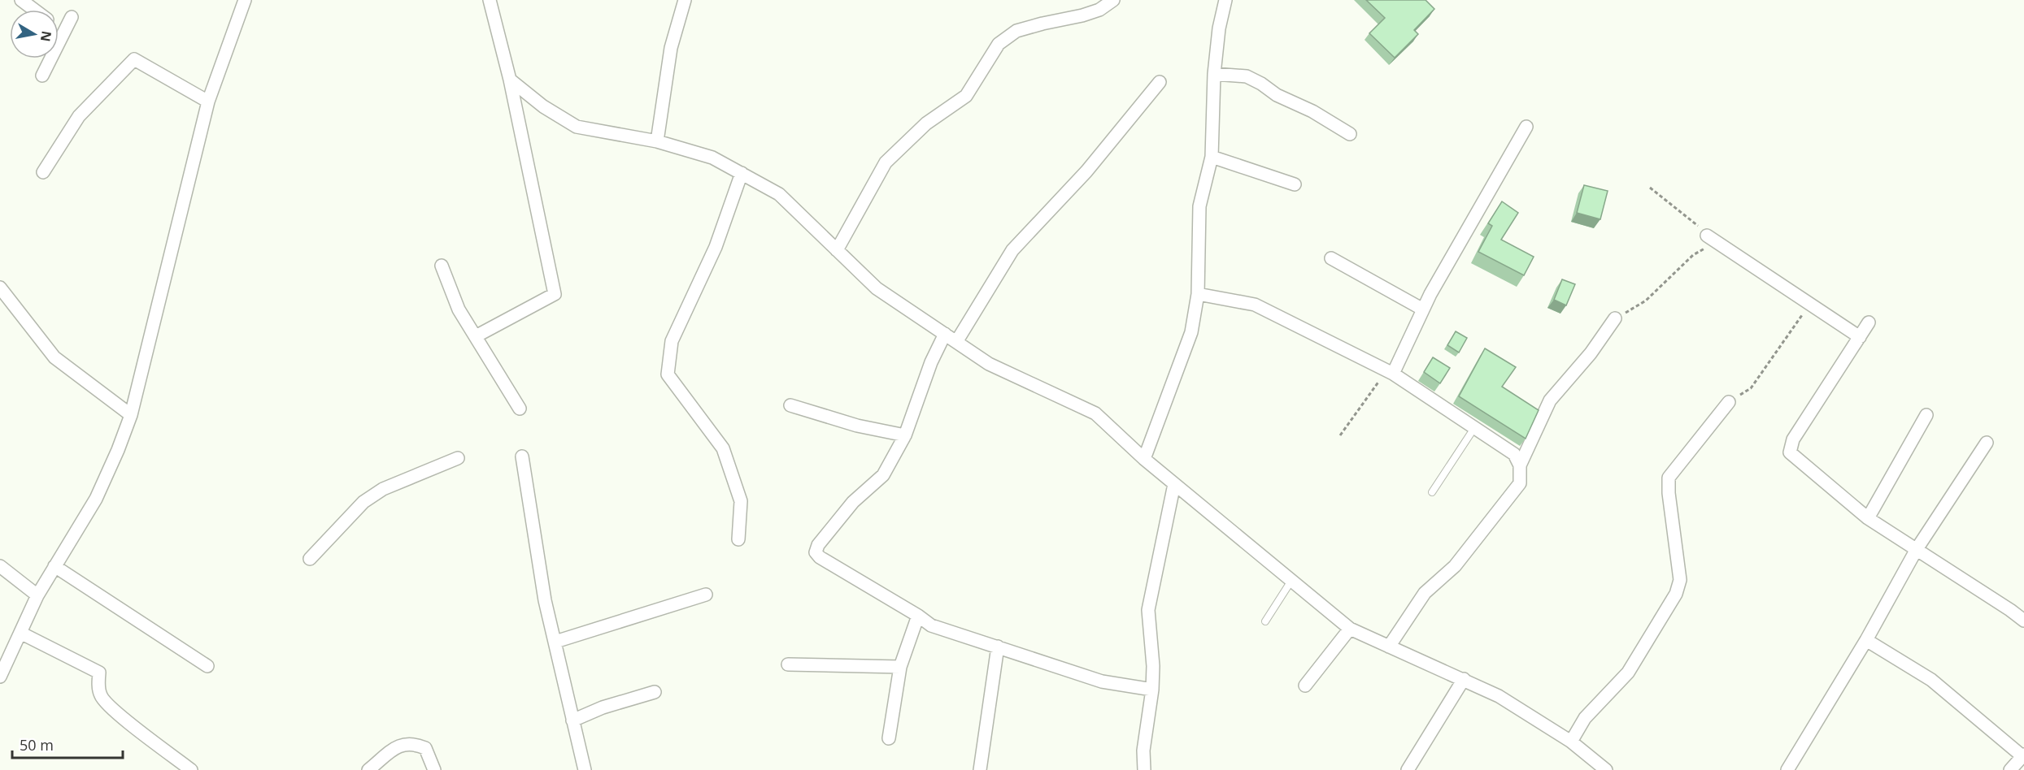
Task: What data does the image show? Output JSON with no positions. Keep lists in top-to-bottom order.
{
  "scale_bar": "50 m",
  "north": "right"
}
